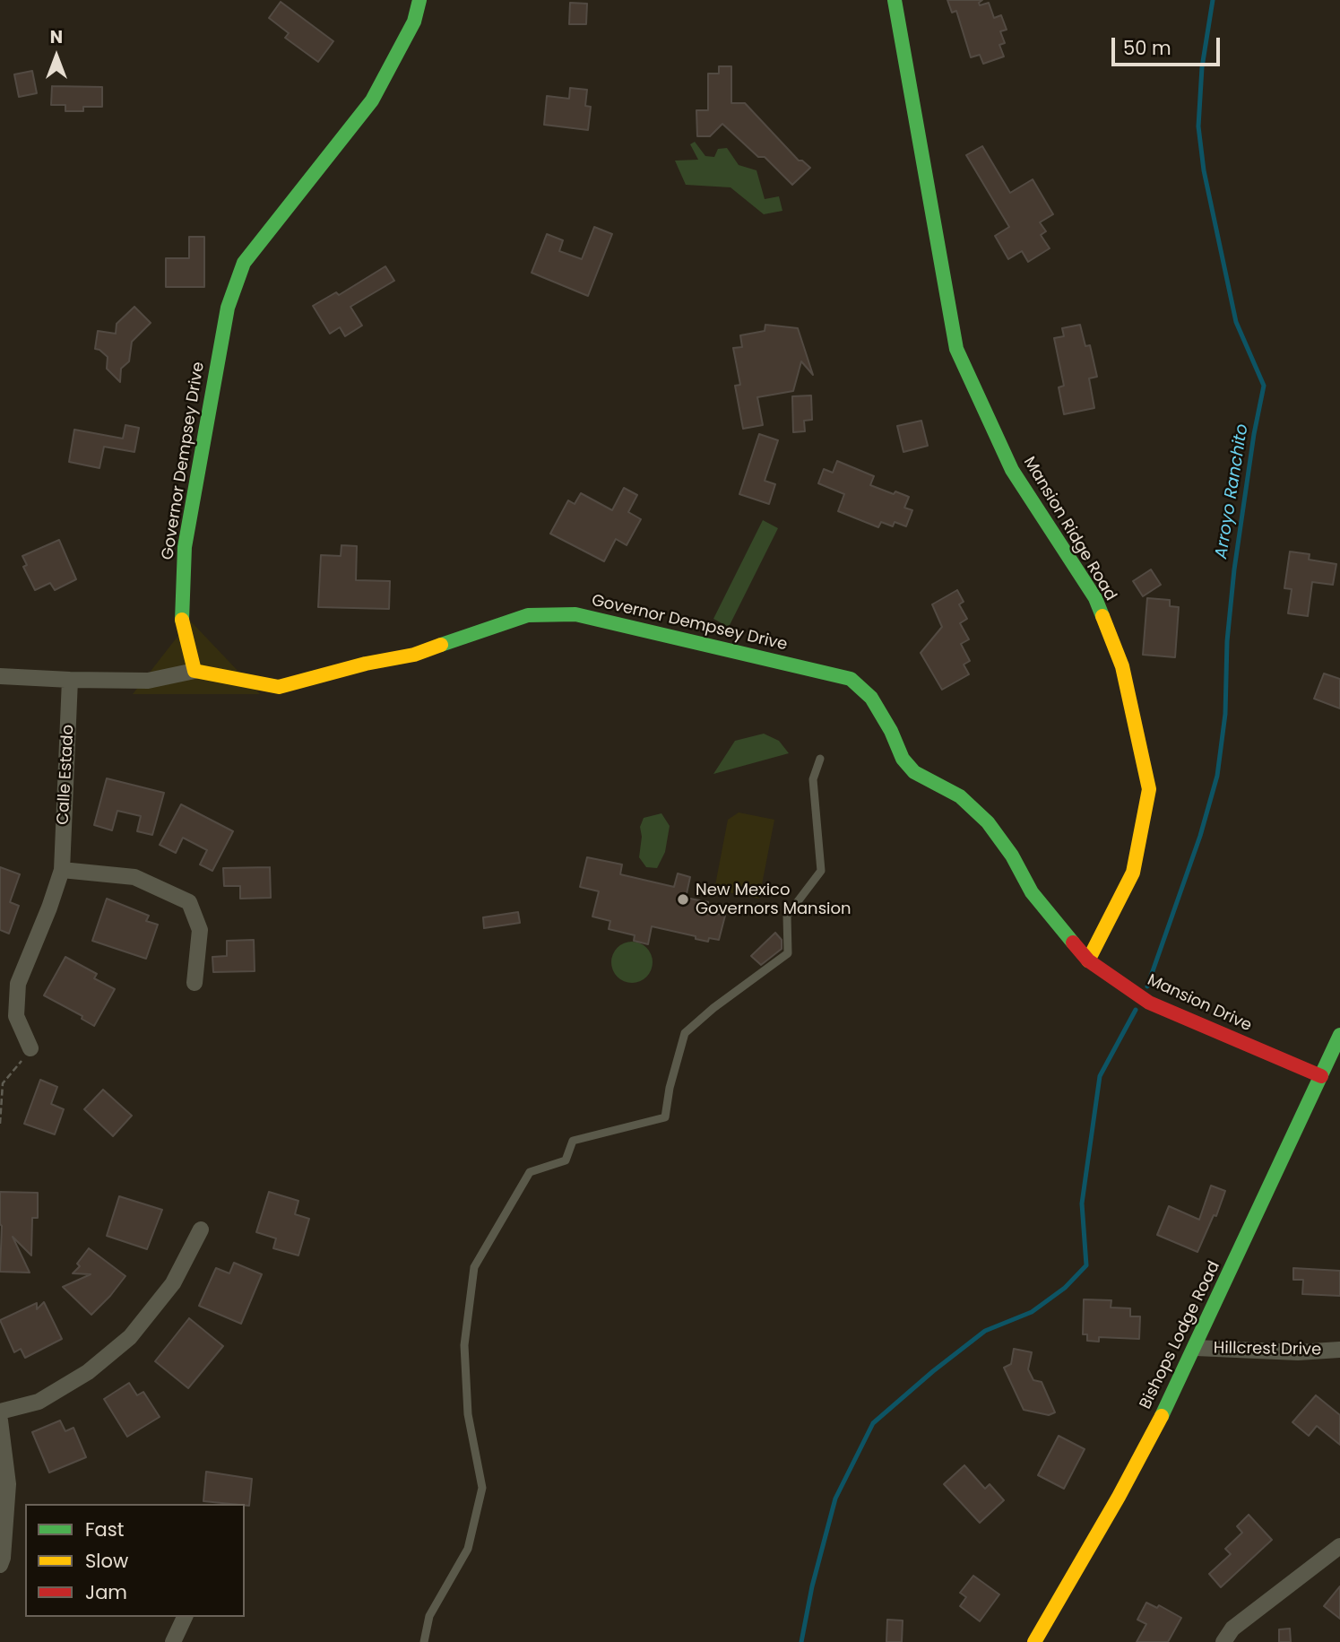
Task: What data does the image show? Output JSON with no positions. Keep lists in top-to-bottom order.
{
  "streets": {
    "street": [
      "Governor Dempsey Drive",
      "Mansion Ridge Road",
      "Calle Estado",
      "Mansion Drive",
      "Bishops Lodge Road",
      "Hillcrest Drive"
    ]
  },
  "crossings": [
    ["Governor Dempsey Drive", "Mansion Drive"],
    ["Mansion Ridge Road", "Mansion Drive"],
    ["Mansion Drive", "Bishops Lodge Road"],
    ["Bishops Lodge Road", "Hillcrest Drive"]
  ],
  "water": ["Arroyo Ranchito"],
  "places": ["New Mexico Governors Mansion"],
  "legend": ["Fast", "Slow", "Jam"],
  "scale_bar": "50 m",
  "north": "top"
}
